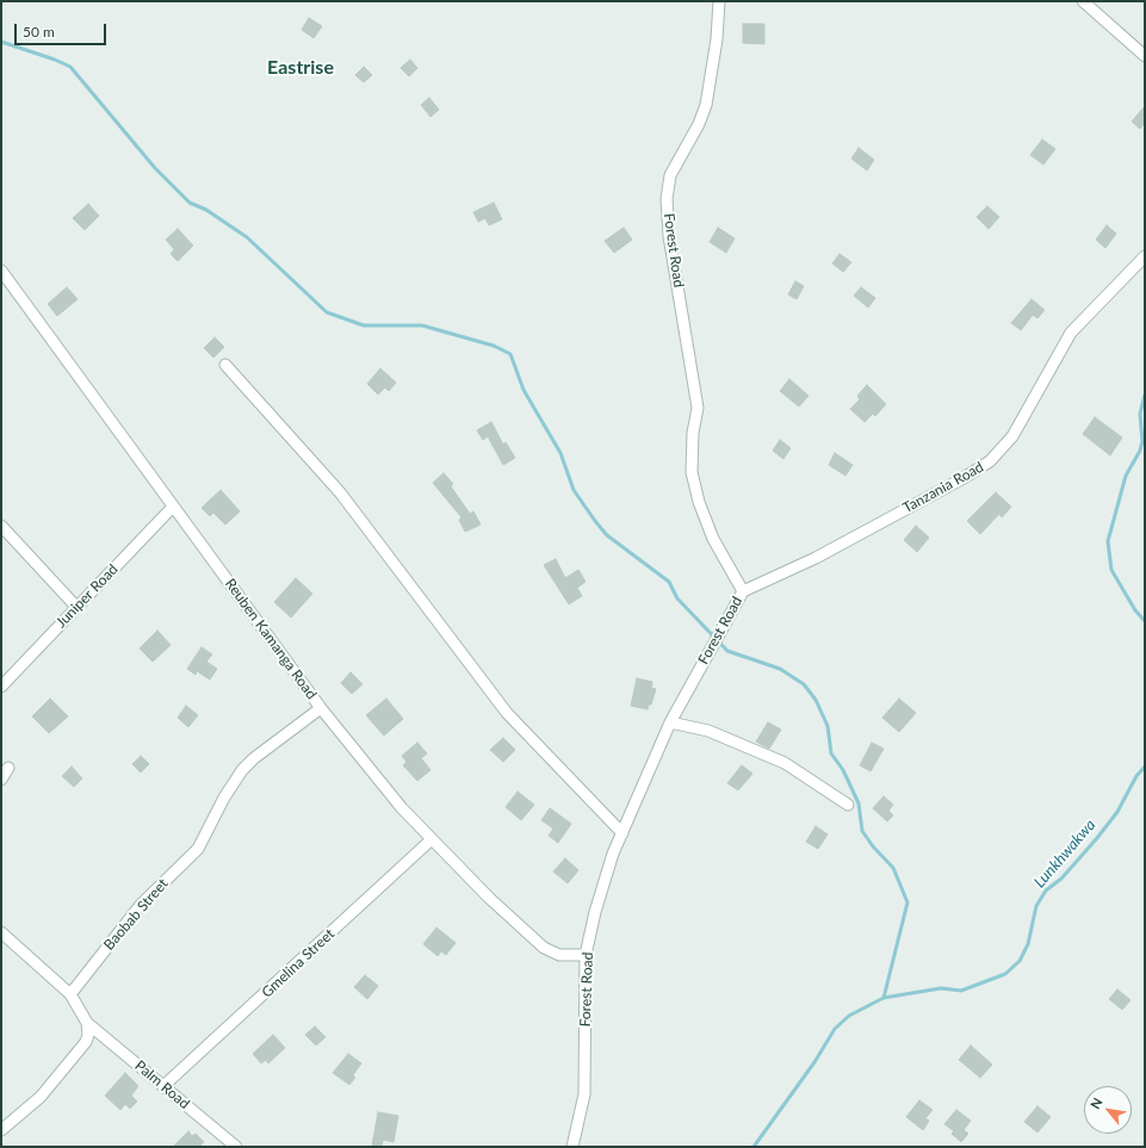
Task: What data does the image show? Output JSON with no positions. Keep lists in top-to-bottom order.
{
  "streets": {
    "street": [
      "Forest Road",
      "Tanzania Road",
      "Juniper Road",
      "Reuben Kamanga Road",
      "Baobab Street",
      "Gmelina Street",
      "Palm Road"
    ]
  },
  "crossings": [
    ["Forest Road", "Tanzania Road"],
    ["Forest Road", "Reuben Kamanga Road"],
    ["Juniper Road", "Reuben Kamanga Road"],
    ["Reuben Kamanga Road", "Baobab Street"],
    ["Reuben Kamanga Road", "Gmelina Street"],
    ["Gmelina Street", "Palm Road"]
  ],
  "districts": ["Eastrise"],
  "water": ["Lunkhwakwa"],
  "scale_bar": "50 m",
  "north": "top left"
}
